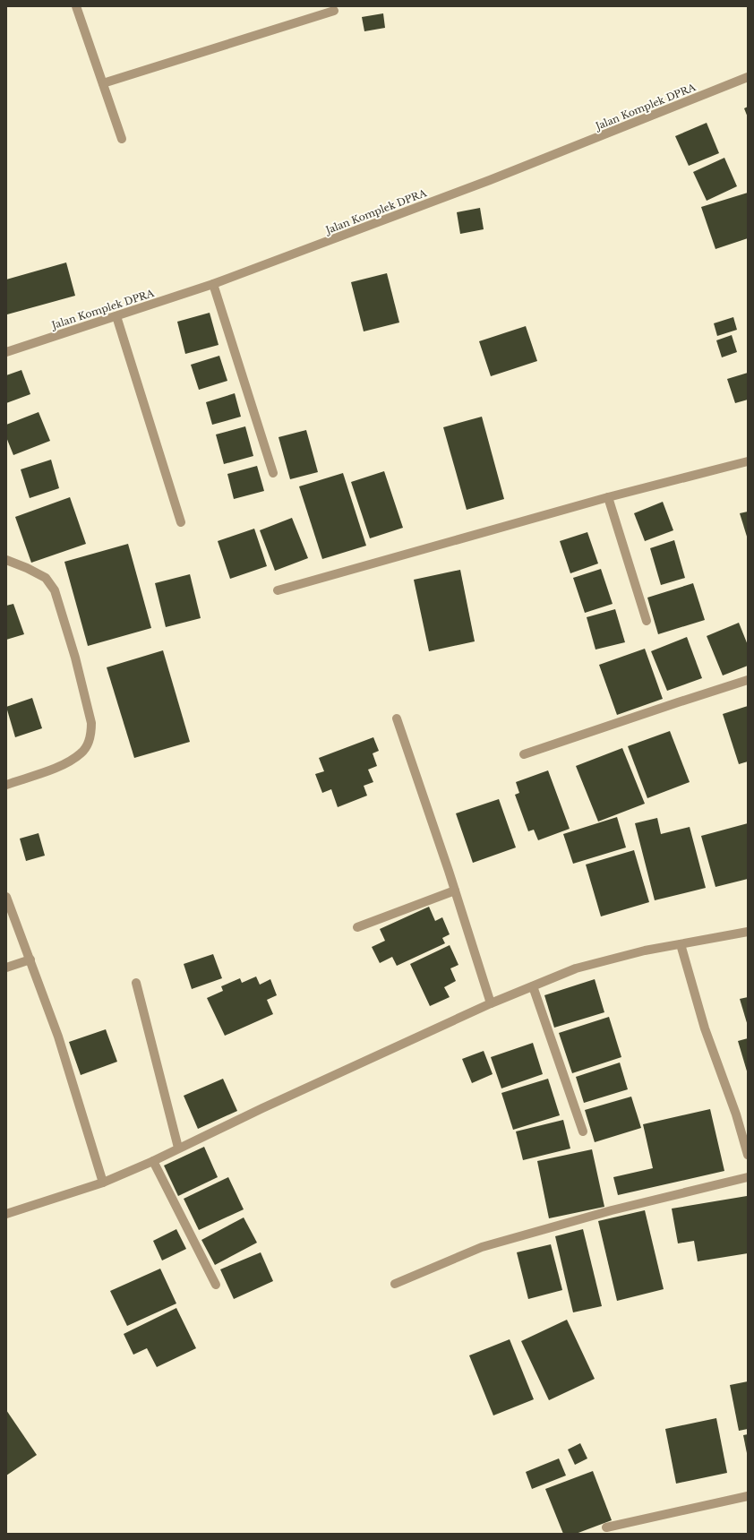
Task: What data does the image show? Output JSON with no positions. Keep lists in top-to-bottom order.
{
  "streets": {
    "street": ["Jalan Komplek DPRA"]
  }
}
